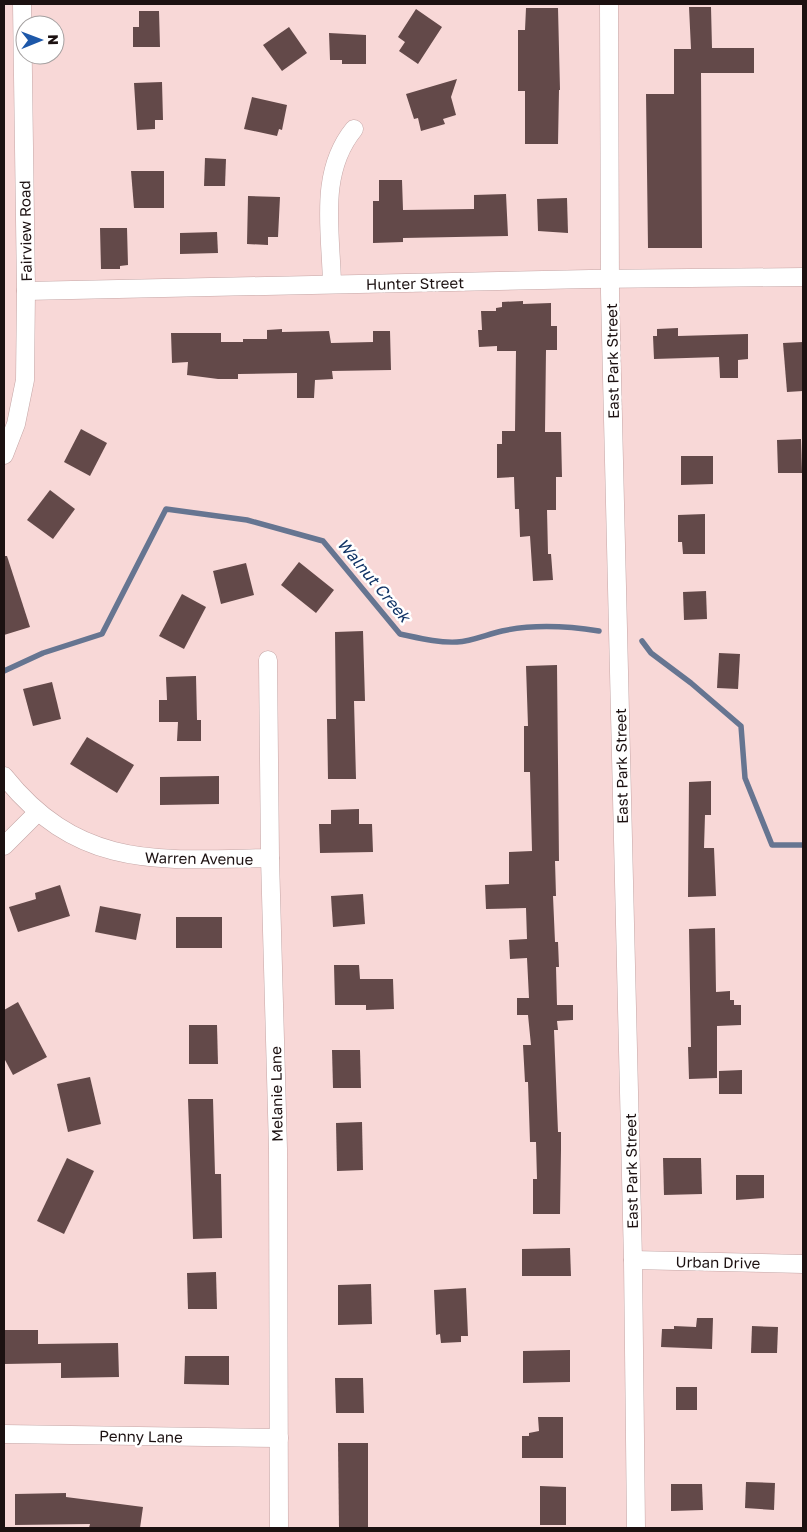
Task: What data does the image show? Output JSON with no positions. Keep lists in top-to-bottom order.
{
  "streets": {
    "street": [
      "Fairview Road",
      "Hunter Street",
      "East Park Street",
      "Warren Avenue",
      "Melanie Lane",
      "Urban Drive",
      "Penny Lane"
    ]
  },
  "crossings": [
    ["Fairview Road", "Hunter Street"],
    ["Hunter Street", "East Park Street"],
    ["East Park Street", "Urban Drive"],
    ["Warren Avenue", "Melanie Lane"],
    ["Melanie Lane", "Penny Lane"]
  ],
  "water": ["Walnut Creek"],
  "north": "right"
}
